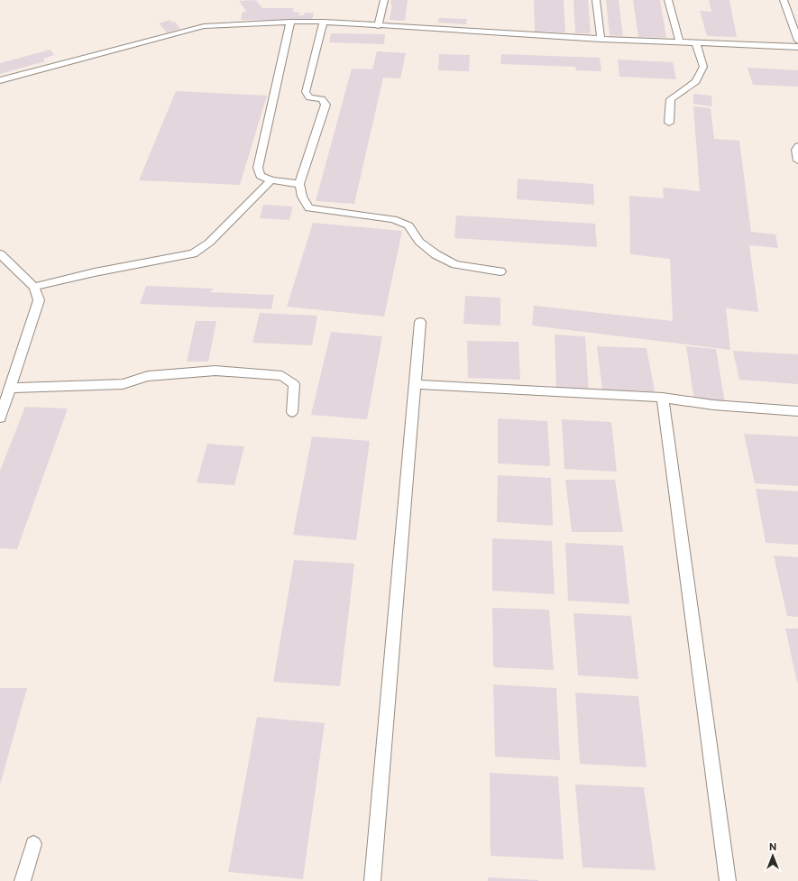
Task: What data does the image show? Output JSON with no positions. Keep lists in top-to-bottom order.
{
  "north": "top"
}
